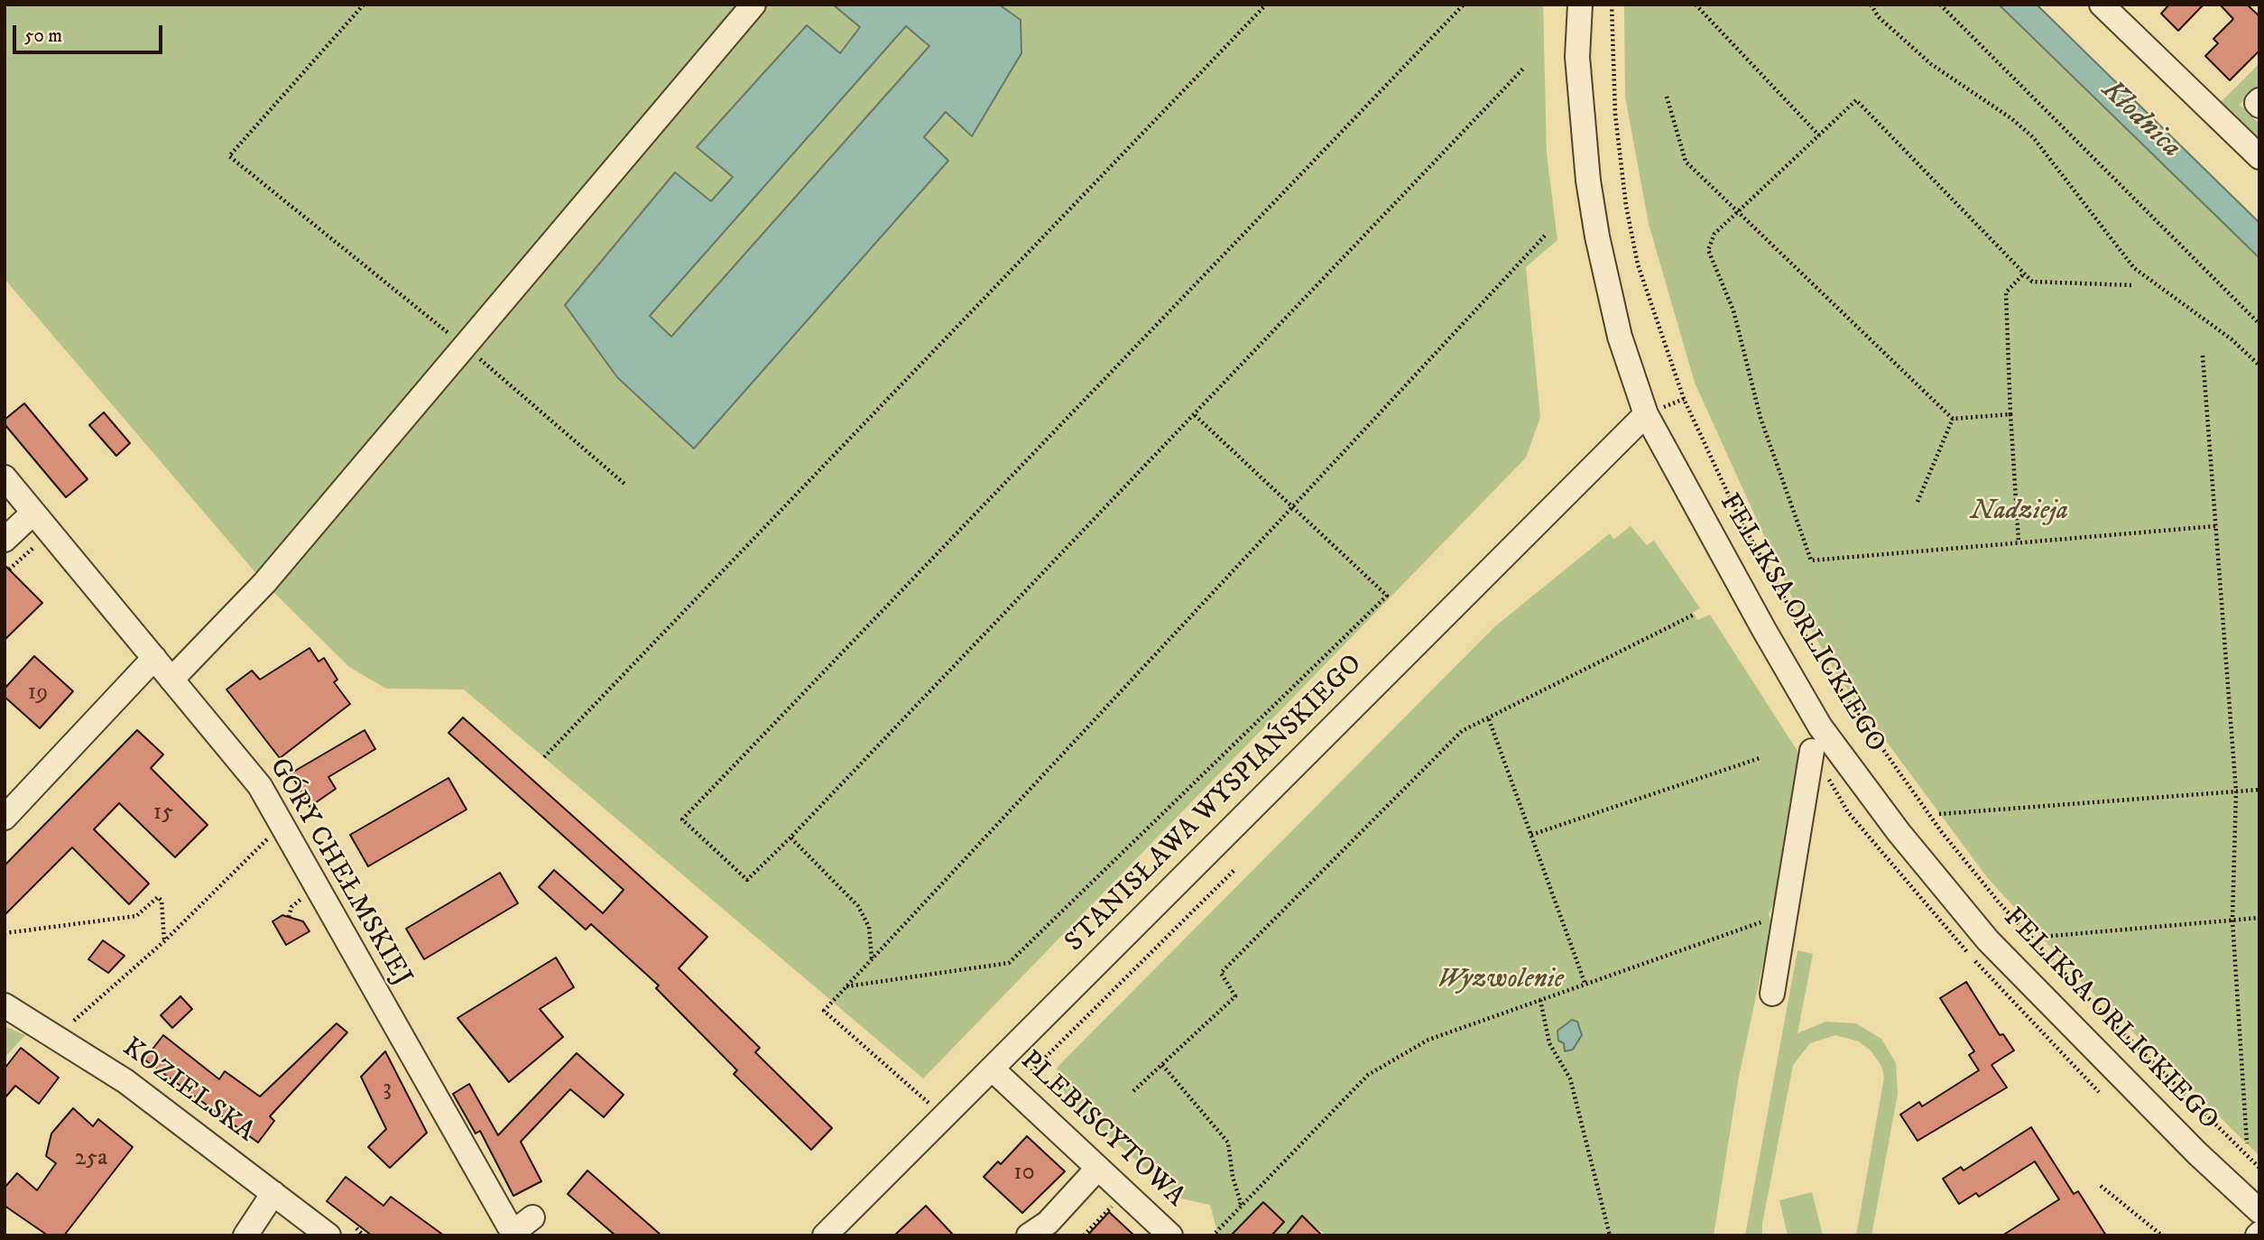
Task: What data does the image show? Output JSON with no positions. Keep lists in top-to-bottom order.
{
  "streets": {
    "street": [
      "FELIKSA ORLICKIEGO",
      "STANISŁAWA WYSPIAŃSKIEGO",
      "GÓRY CHEŁMSKIEJ",
      "KOZIELSKA",
      "PLEBISCYTOWA"
    ]
  },
  "crossings": [
    ["FELIKSA ORLICKIEGO", "STANISŁAWA WYSPIAŃSKIEGO"],
    ["STANISŁAWA WYSPIAŃSKIEGO", "PLEBISCYTOWA"]
  ],
  "water": ["Kłodnica"],
  "parks": ["Nadzieja", "Wyzwolenie"],
  "house_numbers": [
    "19",
    "15",
    "3",
    "25a",
    "10"
  ],
  "scale_bar": "50 m"
}
